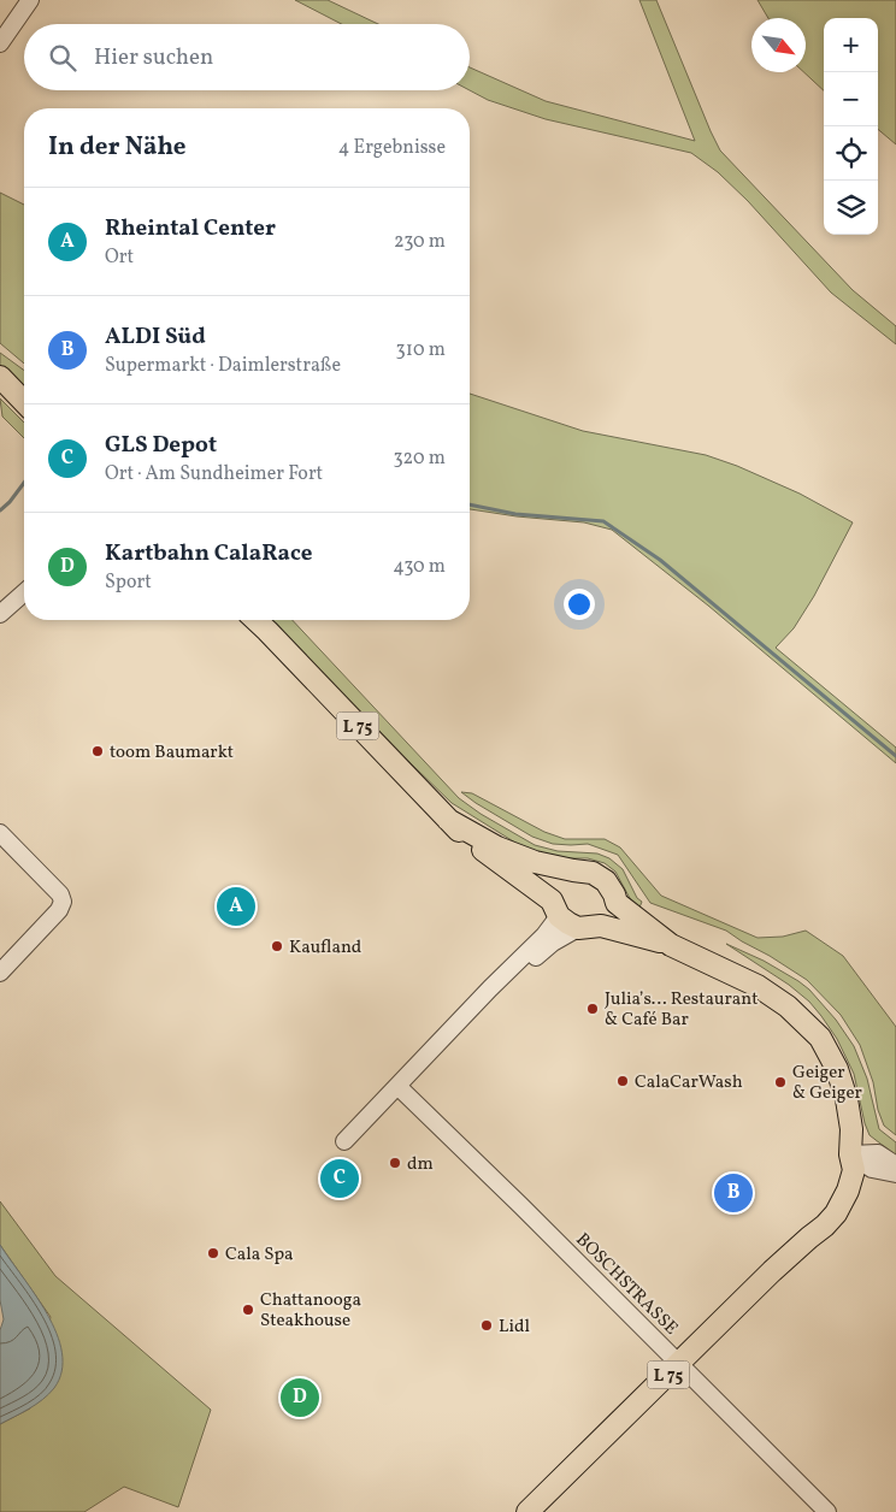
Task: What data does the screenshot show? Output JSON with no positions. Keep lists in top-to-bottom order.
{
  "streets": {
    "main road": ["L 75"],
    "street": ["BOSCHSTRASSE"]
  },
  "crossings": [
    ["L 75", "BOSCHSTRASSE"]
  ],
  "places": [
    "toom Baumarkt",
    "Kaufland",
    "Julia’s… Restaurant & Café Bar",
    "CalaCarWash",
    "Geiger & Geiger",
    "dm",
    "Cala Spa",
    "Chattanooga Steakhouse",
    "Lidl"
  ],
  "north": "bottom right",
  "page": {
    "map_buttons": ["+", "−"],
    "search": "Hier suchen",
    "heading": ["In der Nähe", "4 Ergebnisse"],
    "list": [
      {
        "mark": "A",
        "name": "Rheintal Center",
        "note": "Ort",
        "value": "230 m"
      },
      {
        "mark": "B",
        "name": "ALDI Süd",
        "note": "Supermarkt · Daimlerstraße",
        "value": "310 m"
      },
      {
        "mark": "C",
        "name": "GLS Depot",
        "note": "Ort · Am Sundheimer Fort",
        "value": "320 m"
      },
      {
        "mark": "D",
        "name": "Kartbahn CalaRace",
        "note": "Sport",
        "value": "430 m"
      }
    ],
    "pins": [
      "A",
      "C",
      "B",
      "D"
    ]
  }
}
